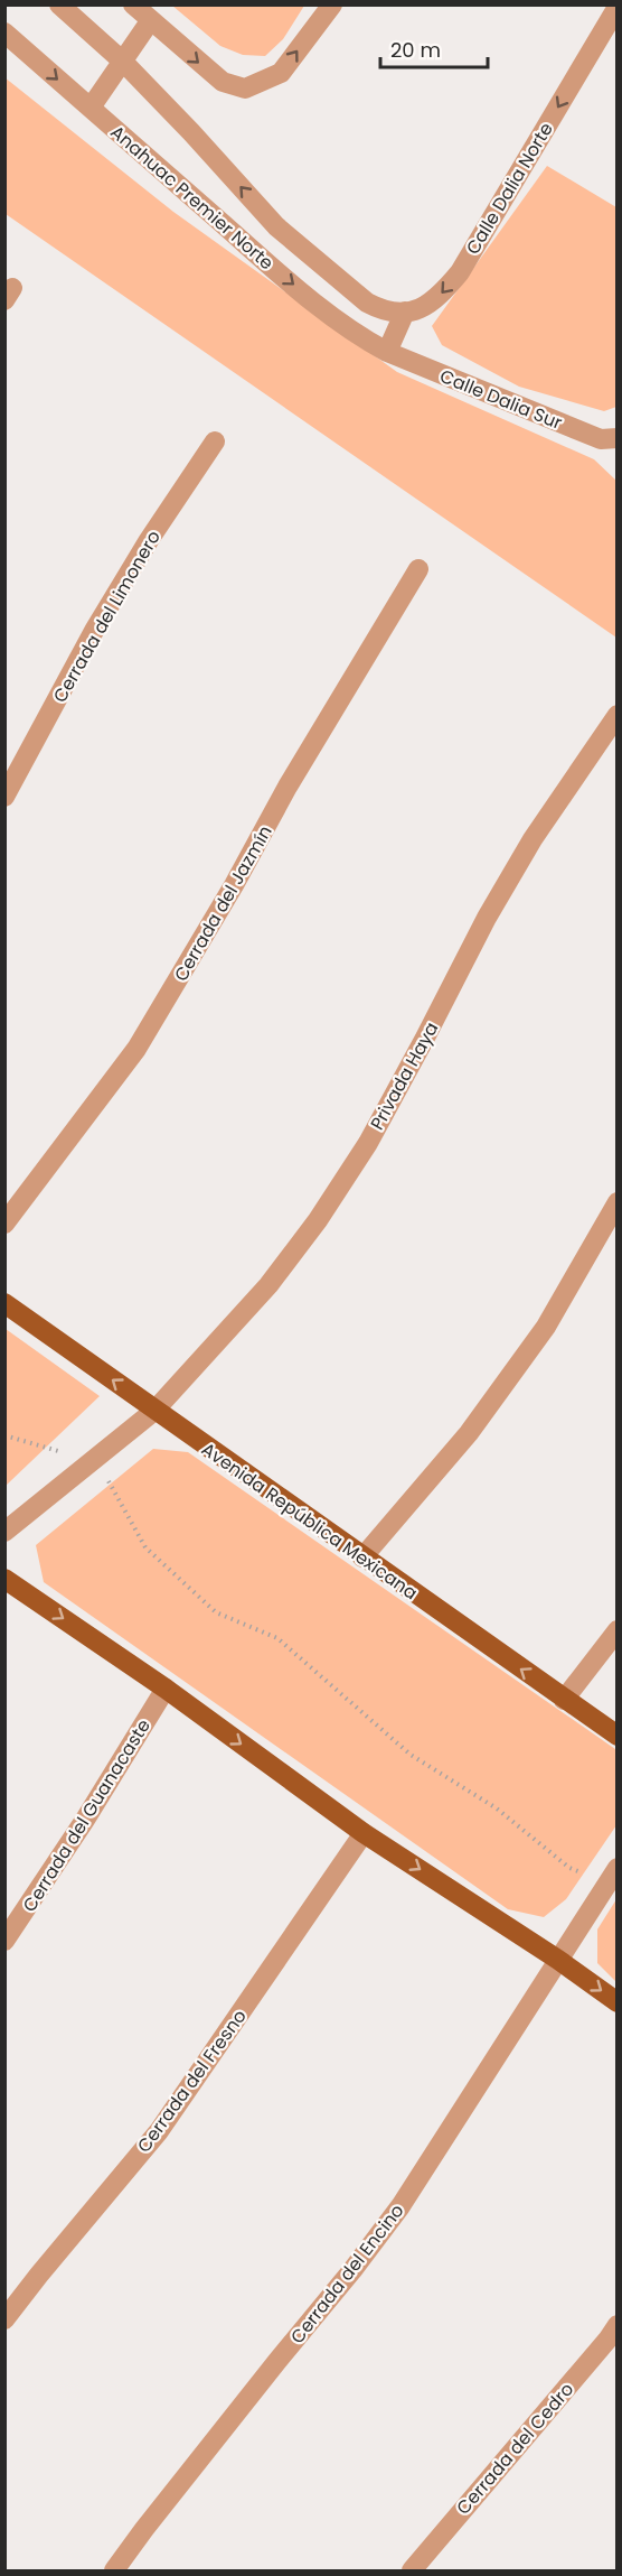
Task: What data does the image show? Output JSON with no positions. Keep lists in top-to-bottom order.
{
  "streets": {
    "main road": ["Avenida República Mexicana"],
    "street": [
      "Calle Dalia Norte",
      "Anahuac Premier Norte",
      "Calle Dalia Sur",
      "Cerrada del Limonero",
      "Cerrada del Jazmín",
      "Privada Haya",
      "Cerrada del Guanacaste",
      "Cerrada del Fresno",
      "Cerrada del Encino",
      "Cerrada del Cedro"
    ]
  },
  "crossings": [
    ["Calle Dalia Norte", "Anahuac Premier Norte"],
    ["Anahuac Premier Norte", "Calle Dalia Sur"],
    ["Privada Haya", "Avenida República Mexicana"]
  ],
  "one_way": ["Calle Dalia Norte", "Avenida República Mexicana"],
  "scale_bar": "20 m"
}
